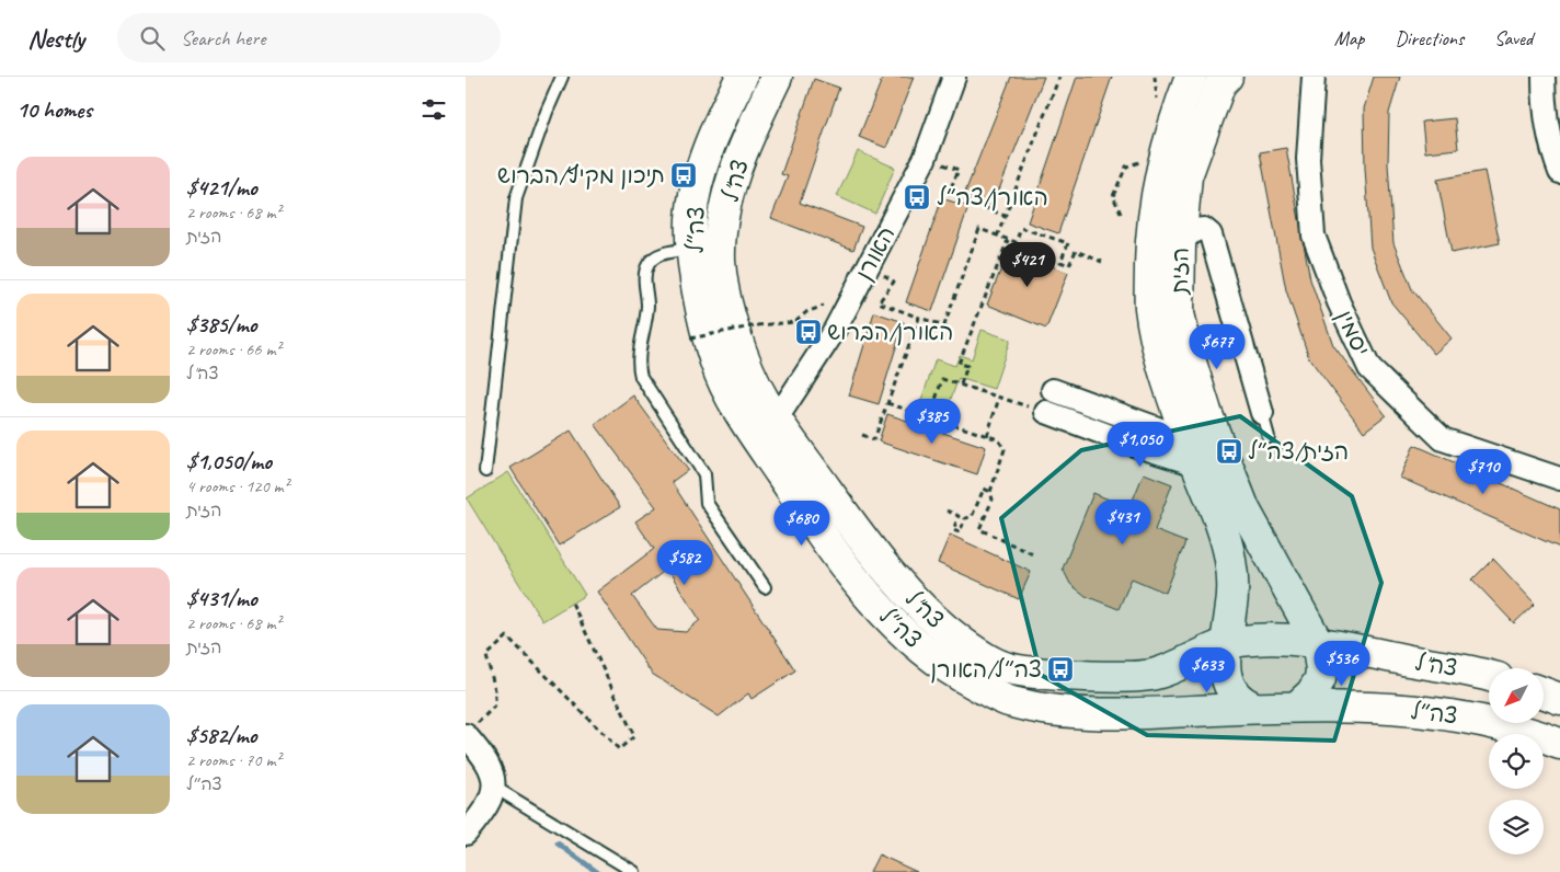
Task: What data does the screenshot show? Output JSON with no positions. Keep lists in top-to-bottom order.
{
  "streets": {
    "main road": ["צה\"ל", "צה״ל", "הזית"],
    "street": ["האורן", "יסמין"]
  },
  "crossings": [
    ["צה\"ל", "צה״ל"],
    ["צה\"ל", "האורן"],
    ["צה\"ל", "הזית"],
    ["צה״ל", "הזית"]
  ],
  "places": {
    "bus stop": [
      "תיכון מקיף/הברוש",
      "האורן/צה״ל",
      "האורן/הברוש",
      "הזית/צה״ל",
      "צה״ל/האורן"
    ]
  },
  "north": "bottom left",
  "page": {
    "header": "Nestly",
    "search": "Search here",
    "nav": ["Map", "Directions", "Saved"],
    "heading": "10 homes",
    "list": [
      {
        "name": "$421/mo",
        "note": "2 rooms · 68 m² · הזית"
      },
      {
        "name": "$385/mo",
        "note": "2 rooms · 66 m² · צה\"ל"
      },
      {
        "name": "$1,050/mo",
        "note": "4 rooms · 120 m² · הזית"
      },
      {
        "name": "$431/mo",
        "note": "2 rooms · 68 m² · הזית"
      },
      {
        "name": "$582/mo",
        "note": "2 rooms · 70 m² · צה״ל"
      }
    ],
    "price": [
      "$421",
      "$677",
      "$385",
      "$1,050",
      "$710",
      "$431",
      "$680",
      "$582",
      "$536",
      "$633"
    ]
  }
}
